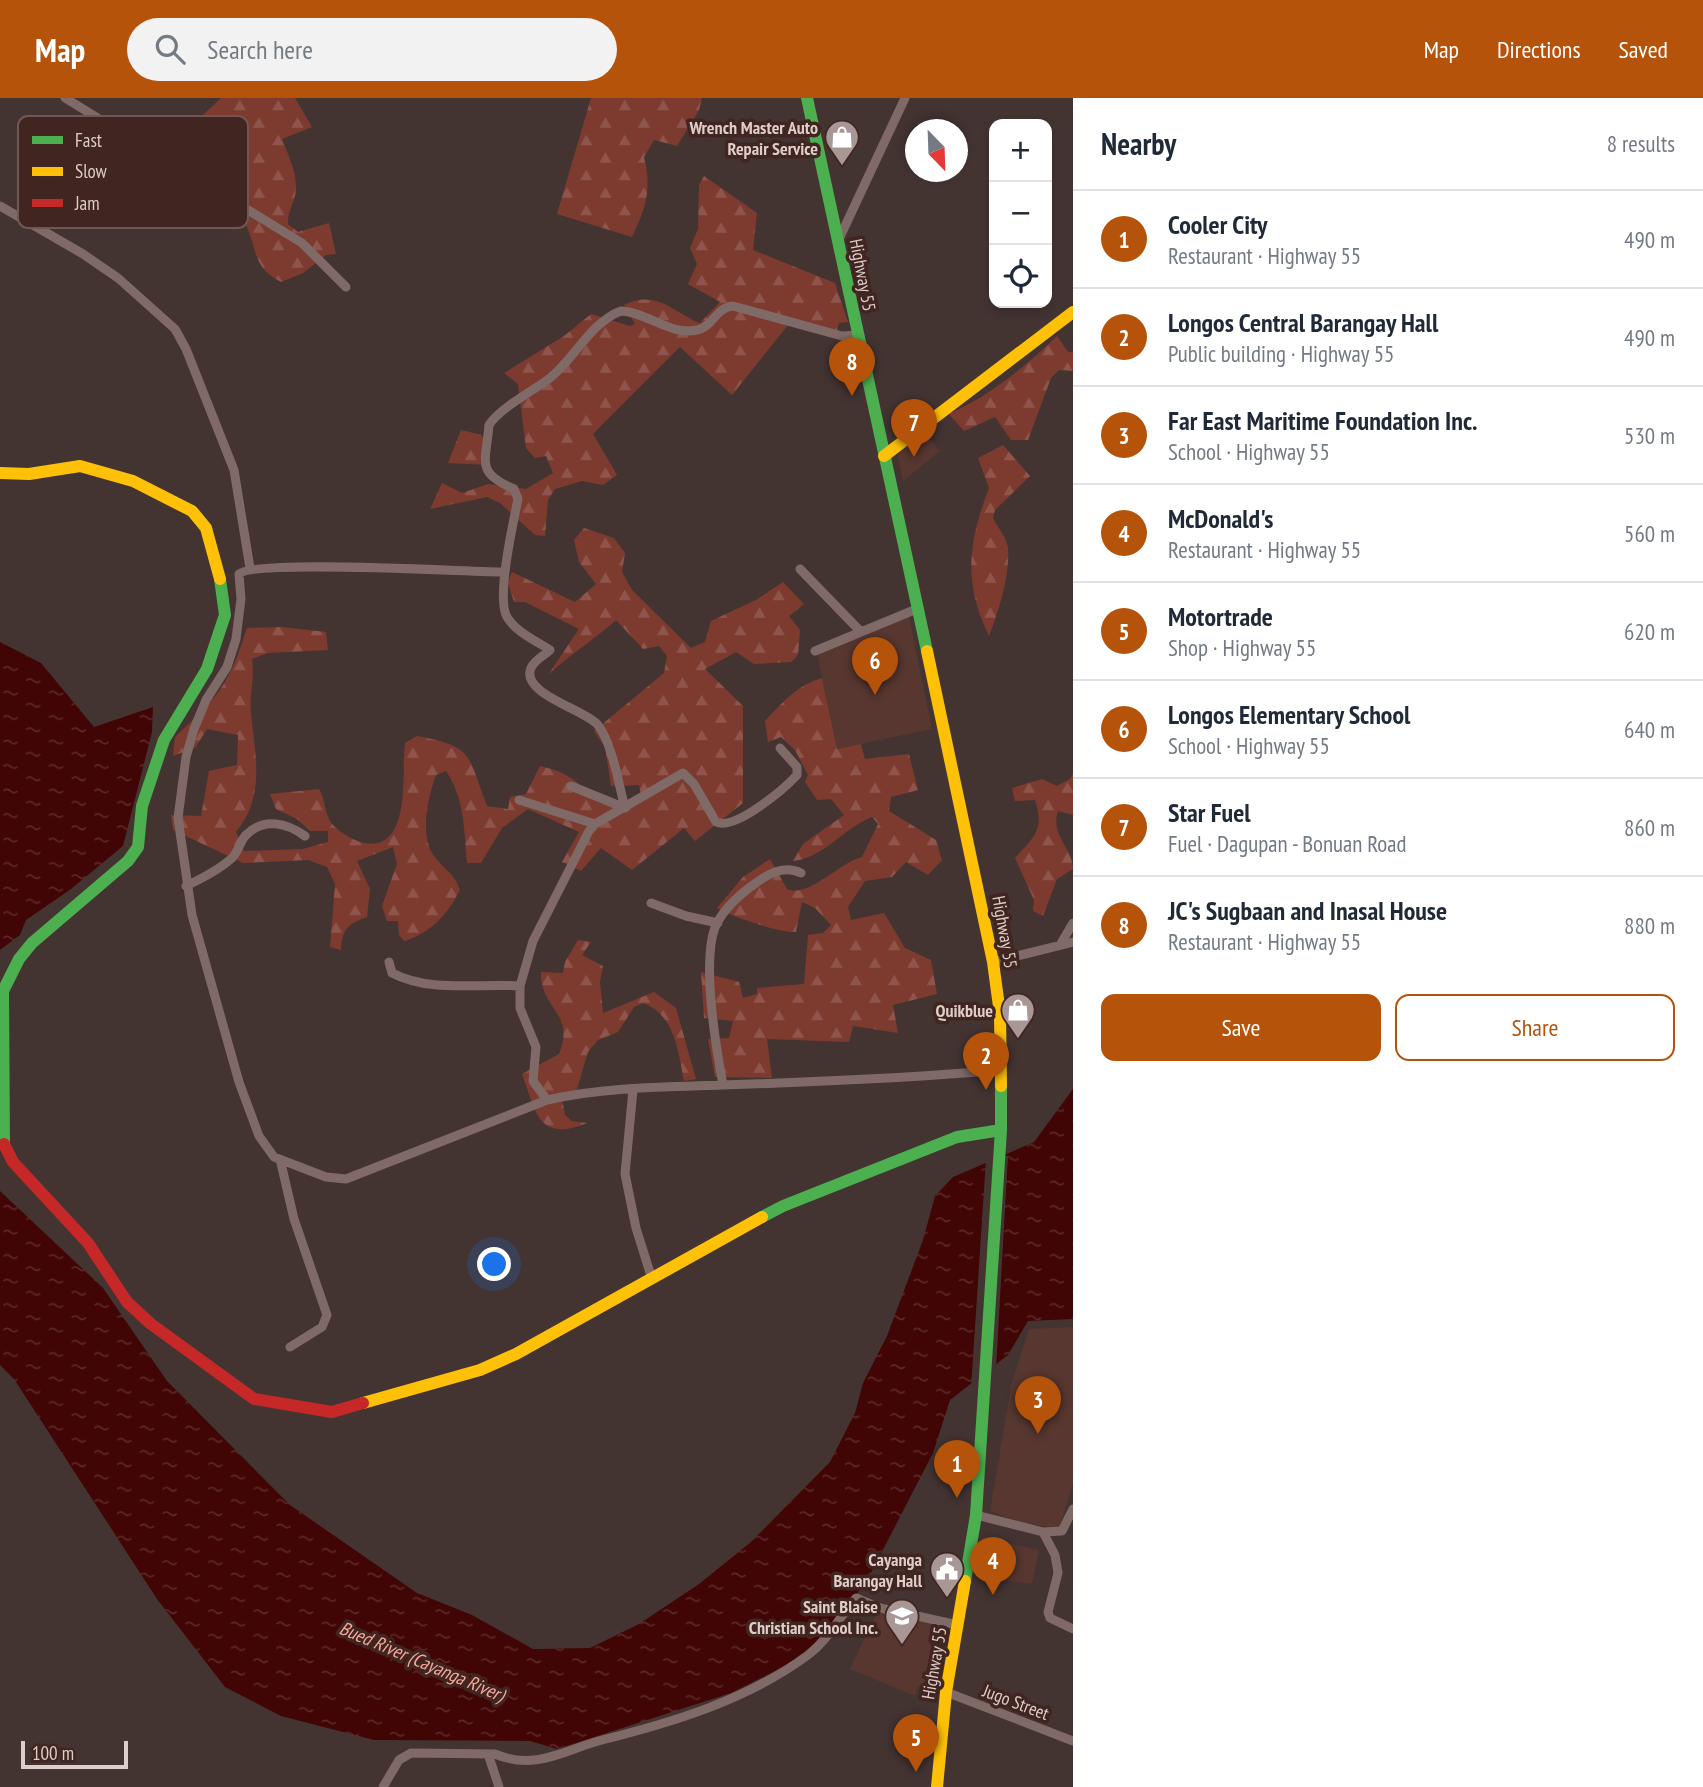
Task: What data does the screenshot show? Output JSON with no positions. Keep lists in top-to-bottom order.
{
  "streets": {
    "main road": ["Highway 55"],
    "street": ["Jugo Street"]
  },
  "crossings": [
    ["Highway 55", "Jugo Street"]
  ],
  "water": ["Bued River (Cayanga River)"],
  "places": {
    "shop": ["Wrench Master Auto Repair Service", "Quikblue"],
    "public building": ["Cayanga Barangay Hall"],
    "school or university": ["Saint Blaise Christian School Inc."]
  },
  "legend": ["Fast", "Slow", "Jam"],
  "scale_bar": "100 m",
  "north": "bottom right",
  "page": {
    "header": "Map",
    "search": "Search here",
    "nav": ["Map", "Directions", "Saved"],
    "heading": ["Nearby", "8 results"],
    "map_buttons": ["+", "−"],
    "list": [
      {
        "mark": "1",
        "name": "Cooler City",
        "note": "Restaurant · Highway 55",
        "value": "490 m"
      },
      {
        "mark": "2",
        "name": "Longos Central Barangay Hall",
        "note": "Public building · Highway 55",
        "value": "490 m"
      },
      {
        "mark": "3",
        "name": "Far East Maritime Foundation Inc.",
        "note": "School · Highway 55",
        "value": "530 m"
      },
      {
        "mark": "4",
        "name": "McDonald's",
        "note": "Restaurant · Highway 55",
        "value": "560 m"
      },
      {
        "mark": "5",
        "name": "Motortrade",
        "note": "Shop · Highway 55",
        "value": "620 m"
      },
      {
        "mark": "6",
        "name": "Longos Elementary School",
        "note": "School · Highway 55",
        "value": "640 m"
      },
      {
        "mark": "7",
        "name": "Star Fuel",
        "note": "Fuel · Dagupan - Bonuan Road",
        "value": "860 m"
      },
      {
        "mark": "8",
        "name": "JC's Sugbaan and Inasal House",
        "note": "Restaurant · Highway 55",
        "value": "880 m"
      }
    ],
    "pins": [
      "8",
      "7",
      "6",
      "2",
      "3",
      "1",
      "4",
      "5"
    ],
    "buttons": ["Save", "Share"],
    "scale": "100 m"
  }
}
